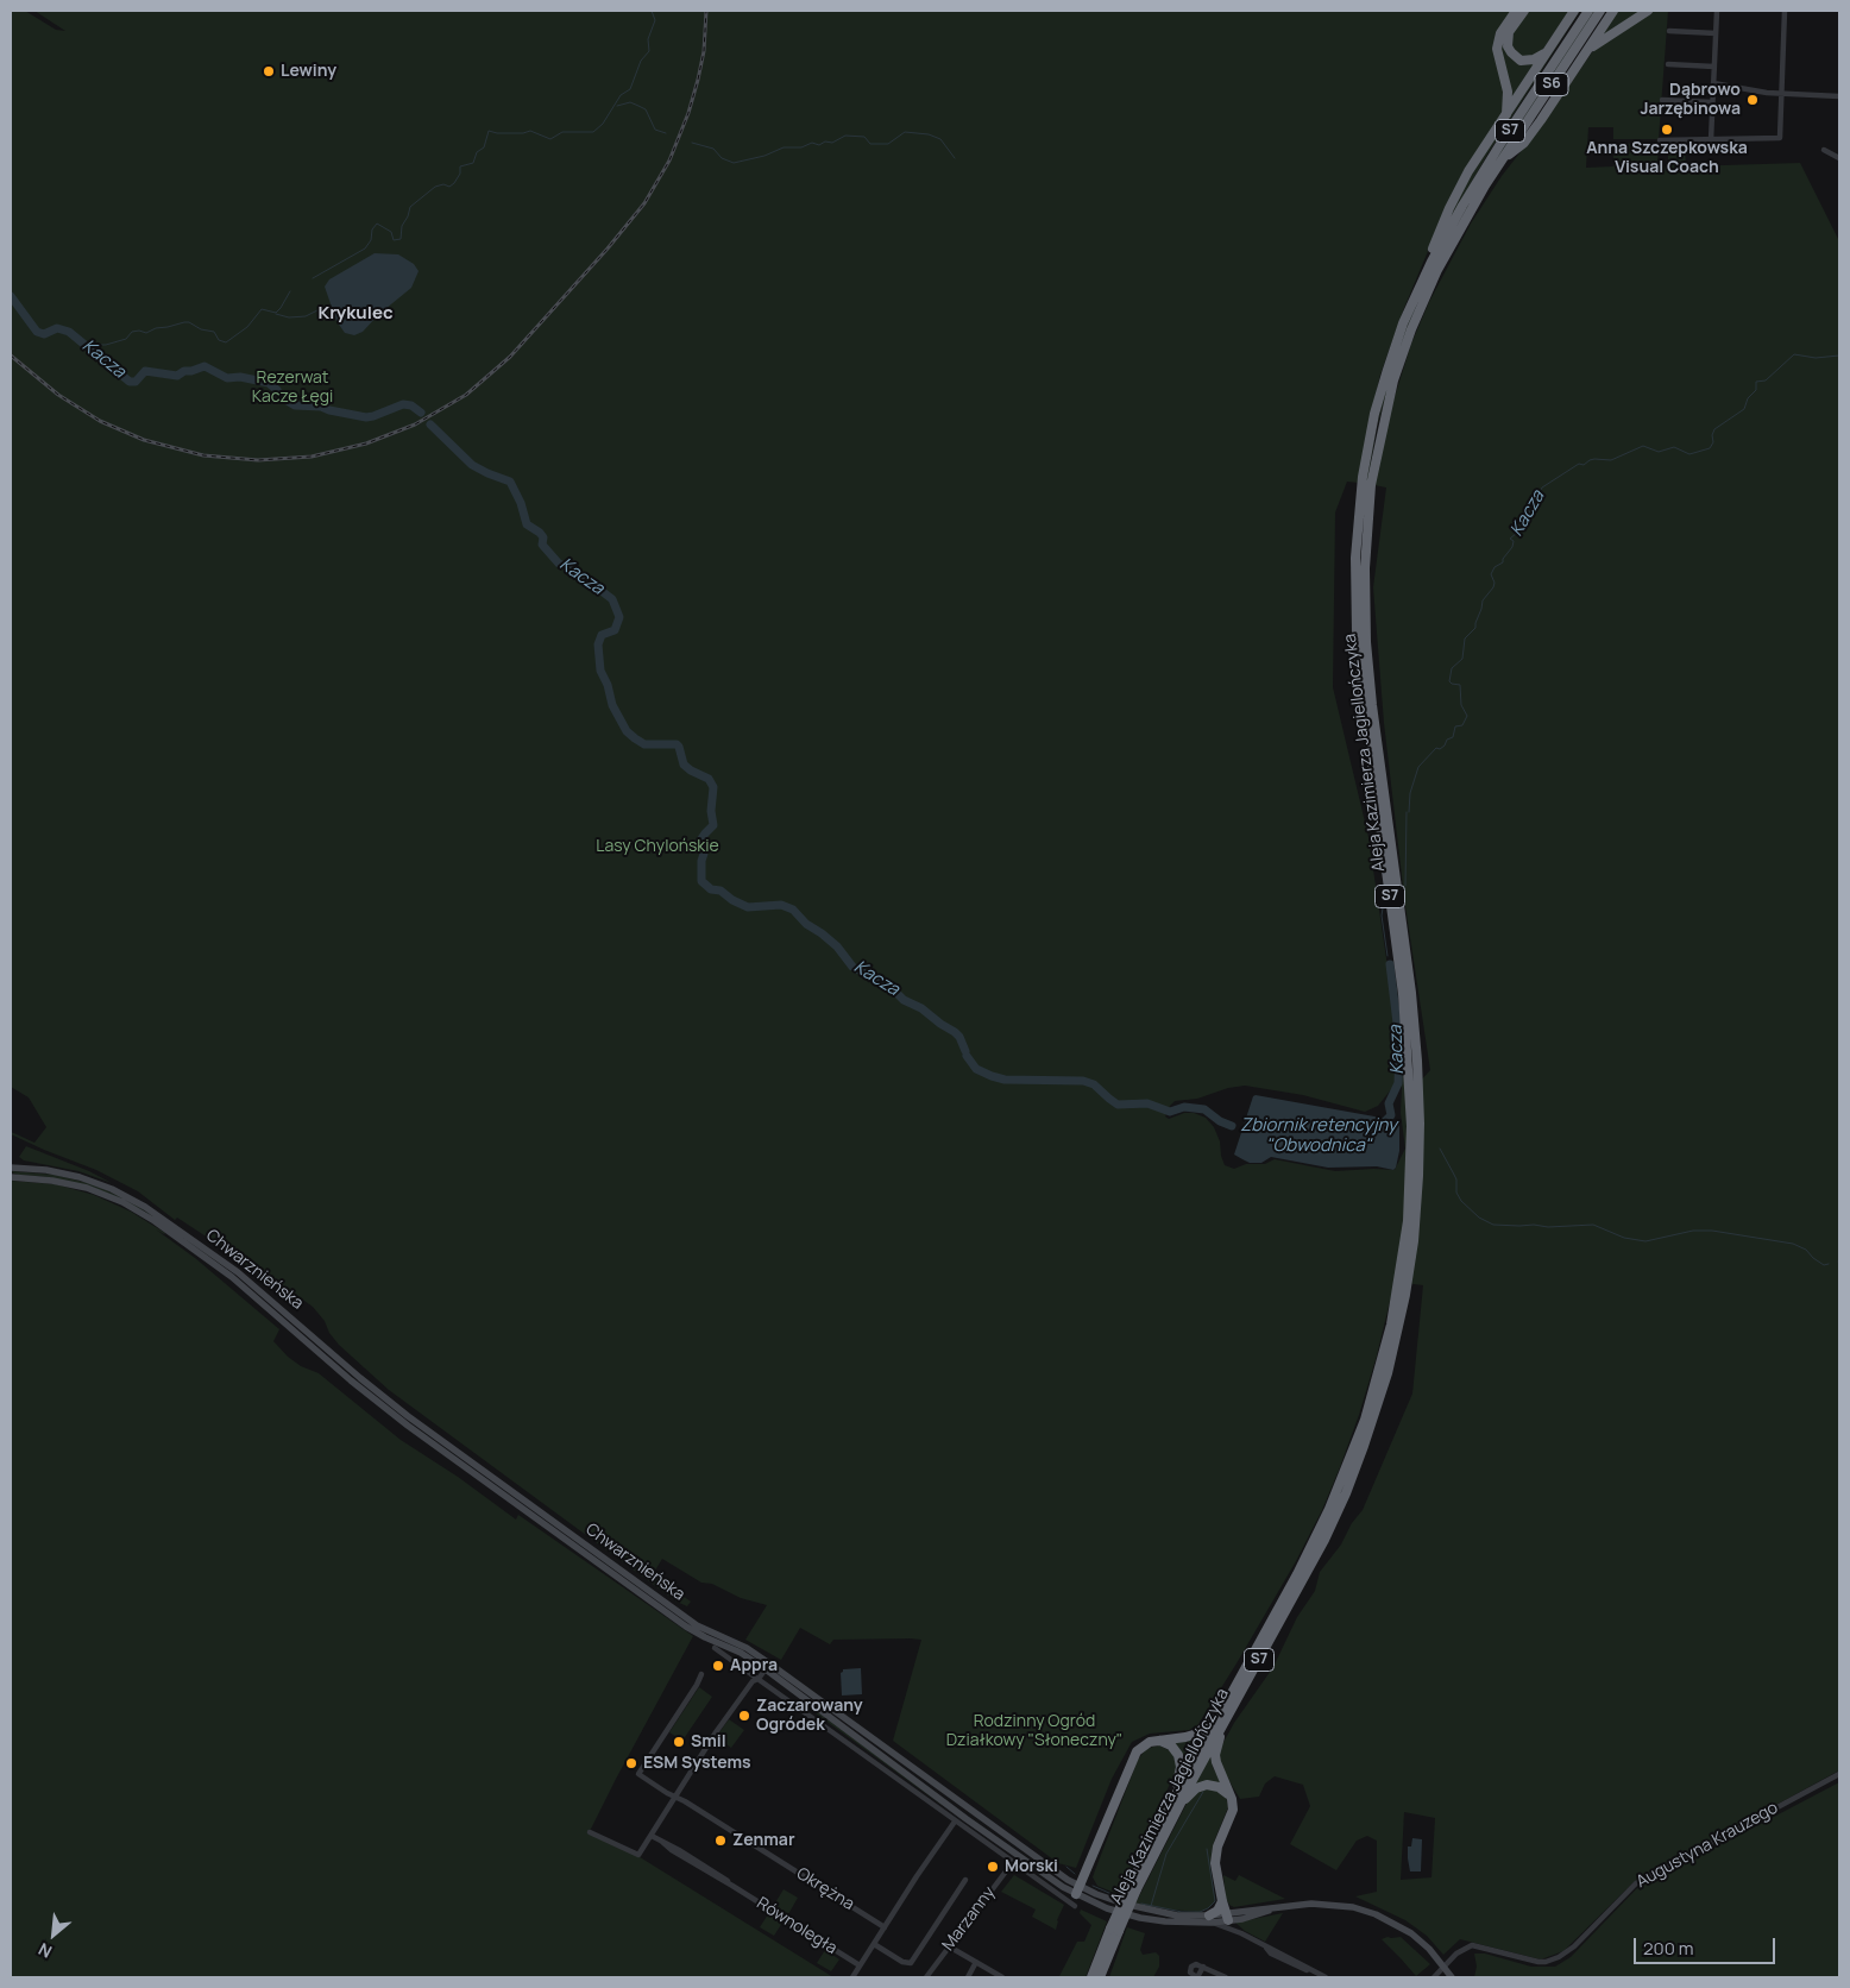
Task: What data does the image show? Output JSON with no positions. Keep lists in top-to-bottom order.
{
  "streets": {
    "highway": ["S6", "S7", "Aleja Kazimierza Jagiellończyka"],
    "main road": ["Chwarznieńska"],
    "street": [
      "Augustyna Krauzego",
      "Okrężna",
      "Marzanny",
      "Równoległa"
    ]
  },
  "crossings": [
    ["S7", "Aleja Kazimierza Jagiellończyka"],
    ["Chwarznieńska", "Augustyna Krauzego"]
  ],
  "districts": ["Krykulec"],
  "water": ["Kacza", "Zbiornik retencyjny \"Obwodnica\""],
  "parks": ["Rezerwat Kacze Łęgi", "Lasy Chylońskie", "Rodzinny Ogród Działkowy \"Słoneczny\""],
  "places": [
    "Lewiny",
    "Dąbrowo Jarzębinowa",
    "Anna Szczepkowska Visual Coach",
    "Appra",
    "Zaczarowany Ogródek",
    "Smil",
    "ESM Systems",
    "Zenmar",
    "Morski"
  ],
  "scale_bar": "200 m",
  "north": "bottom left"
}
